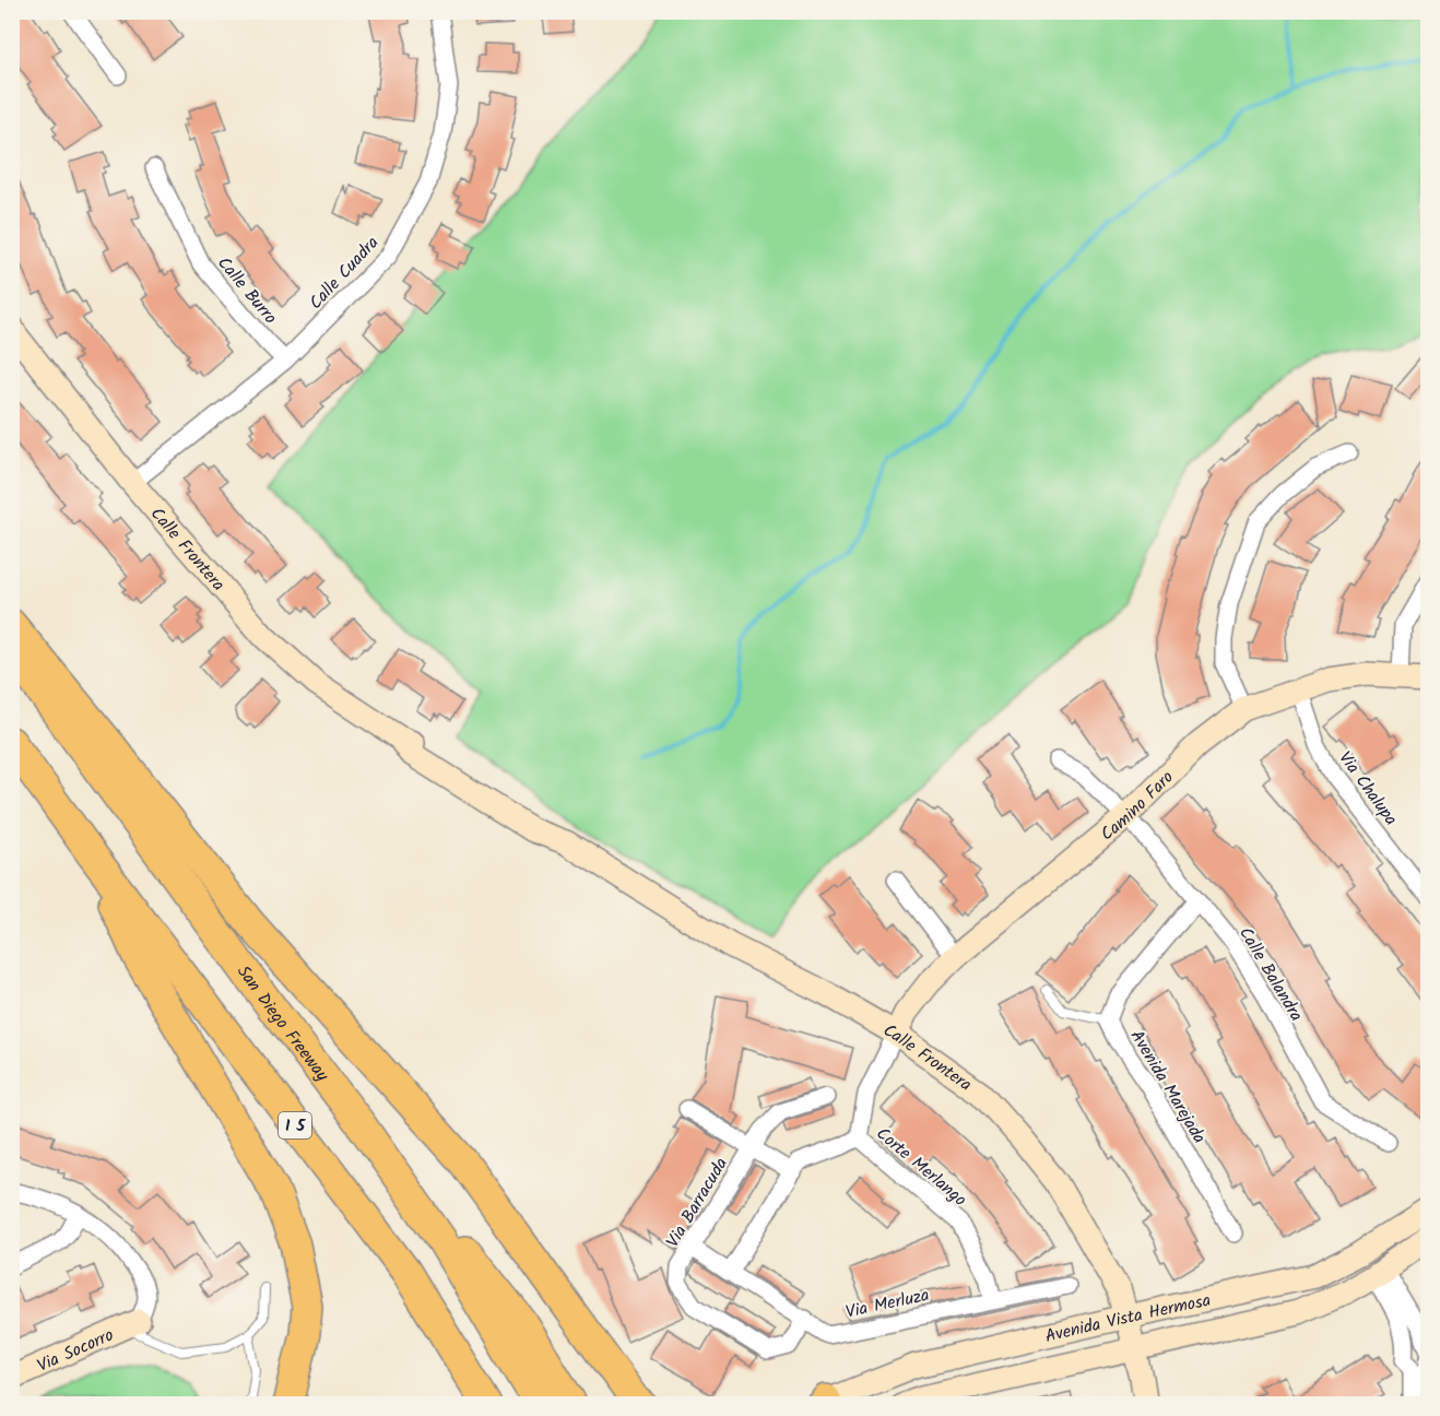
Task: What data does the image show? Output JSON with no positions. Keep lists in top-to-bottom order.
{
  "streets": {
    "highway": ["San Diego Freeway", "I 5"],
    "street": [
      "Calle Cuadra",
      "Calle Burro",
      "Calle Frontera",
      "Via Chalupa",
      "Camino Faro",
      "Calle Balandra",
      "Avenida Marejada",
      "Corte Merlango",
      "Via Barracuda",
      "Via Merluza",
      "Avenida Vista Hermosa",
      "Via Socorro"
    ]
  },
  "crossings": [
    ["Calle Cuadra", "Calle Burro"],
    ["Calle Cuadra", "Calle Frontera"],
    ["Calle Frontera", "Camino Faro"],
    ["Calle Frontera", "Avenida Vista Hermosa"],
    ["Via Chalupa", "Camino Faro"],
    ["Camino Faro", "Calle Balandra"],
    ["Calle Balandra", "Avenida Marejada"],
    ["Corte Merlango", "Via Merluza"],
    ["Via Barracuda", "Via Merluza"]
  ]
}
